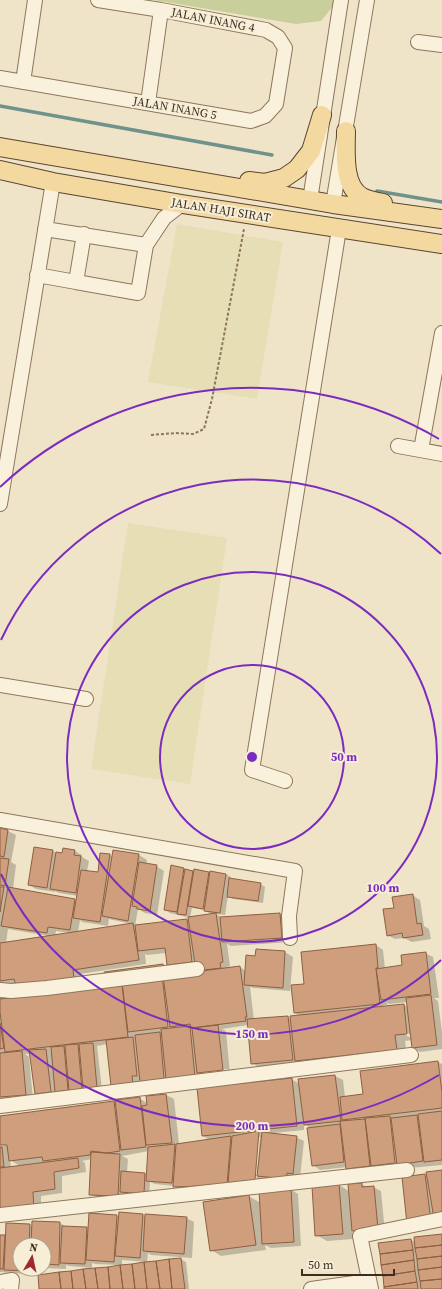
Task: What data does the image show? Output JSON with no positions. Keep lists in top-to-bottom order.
{
  "streets": {
    "main road": ["JALAN HAJI SIRAT"],
    "street": ["JALAN INANG 4", "JALAN INANG 5"]
  },
  "crossings": [
    ["JALAN INANG 4", "JALAN INANG 5"]
  ],
  "scale_bar": "50 m",
  "north": "top",
  "rings": [
    "50 m",
    "100 m",
    "150 m",
    "200 m"
  ]
}
